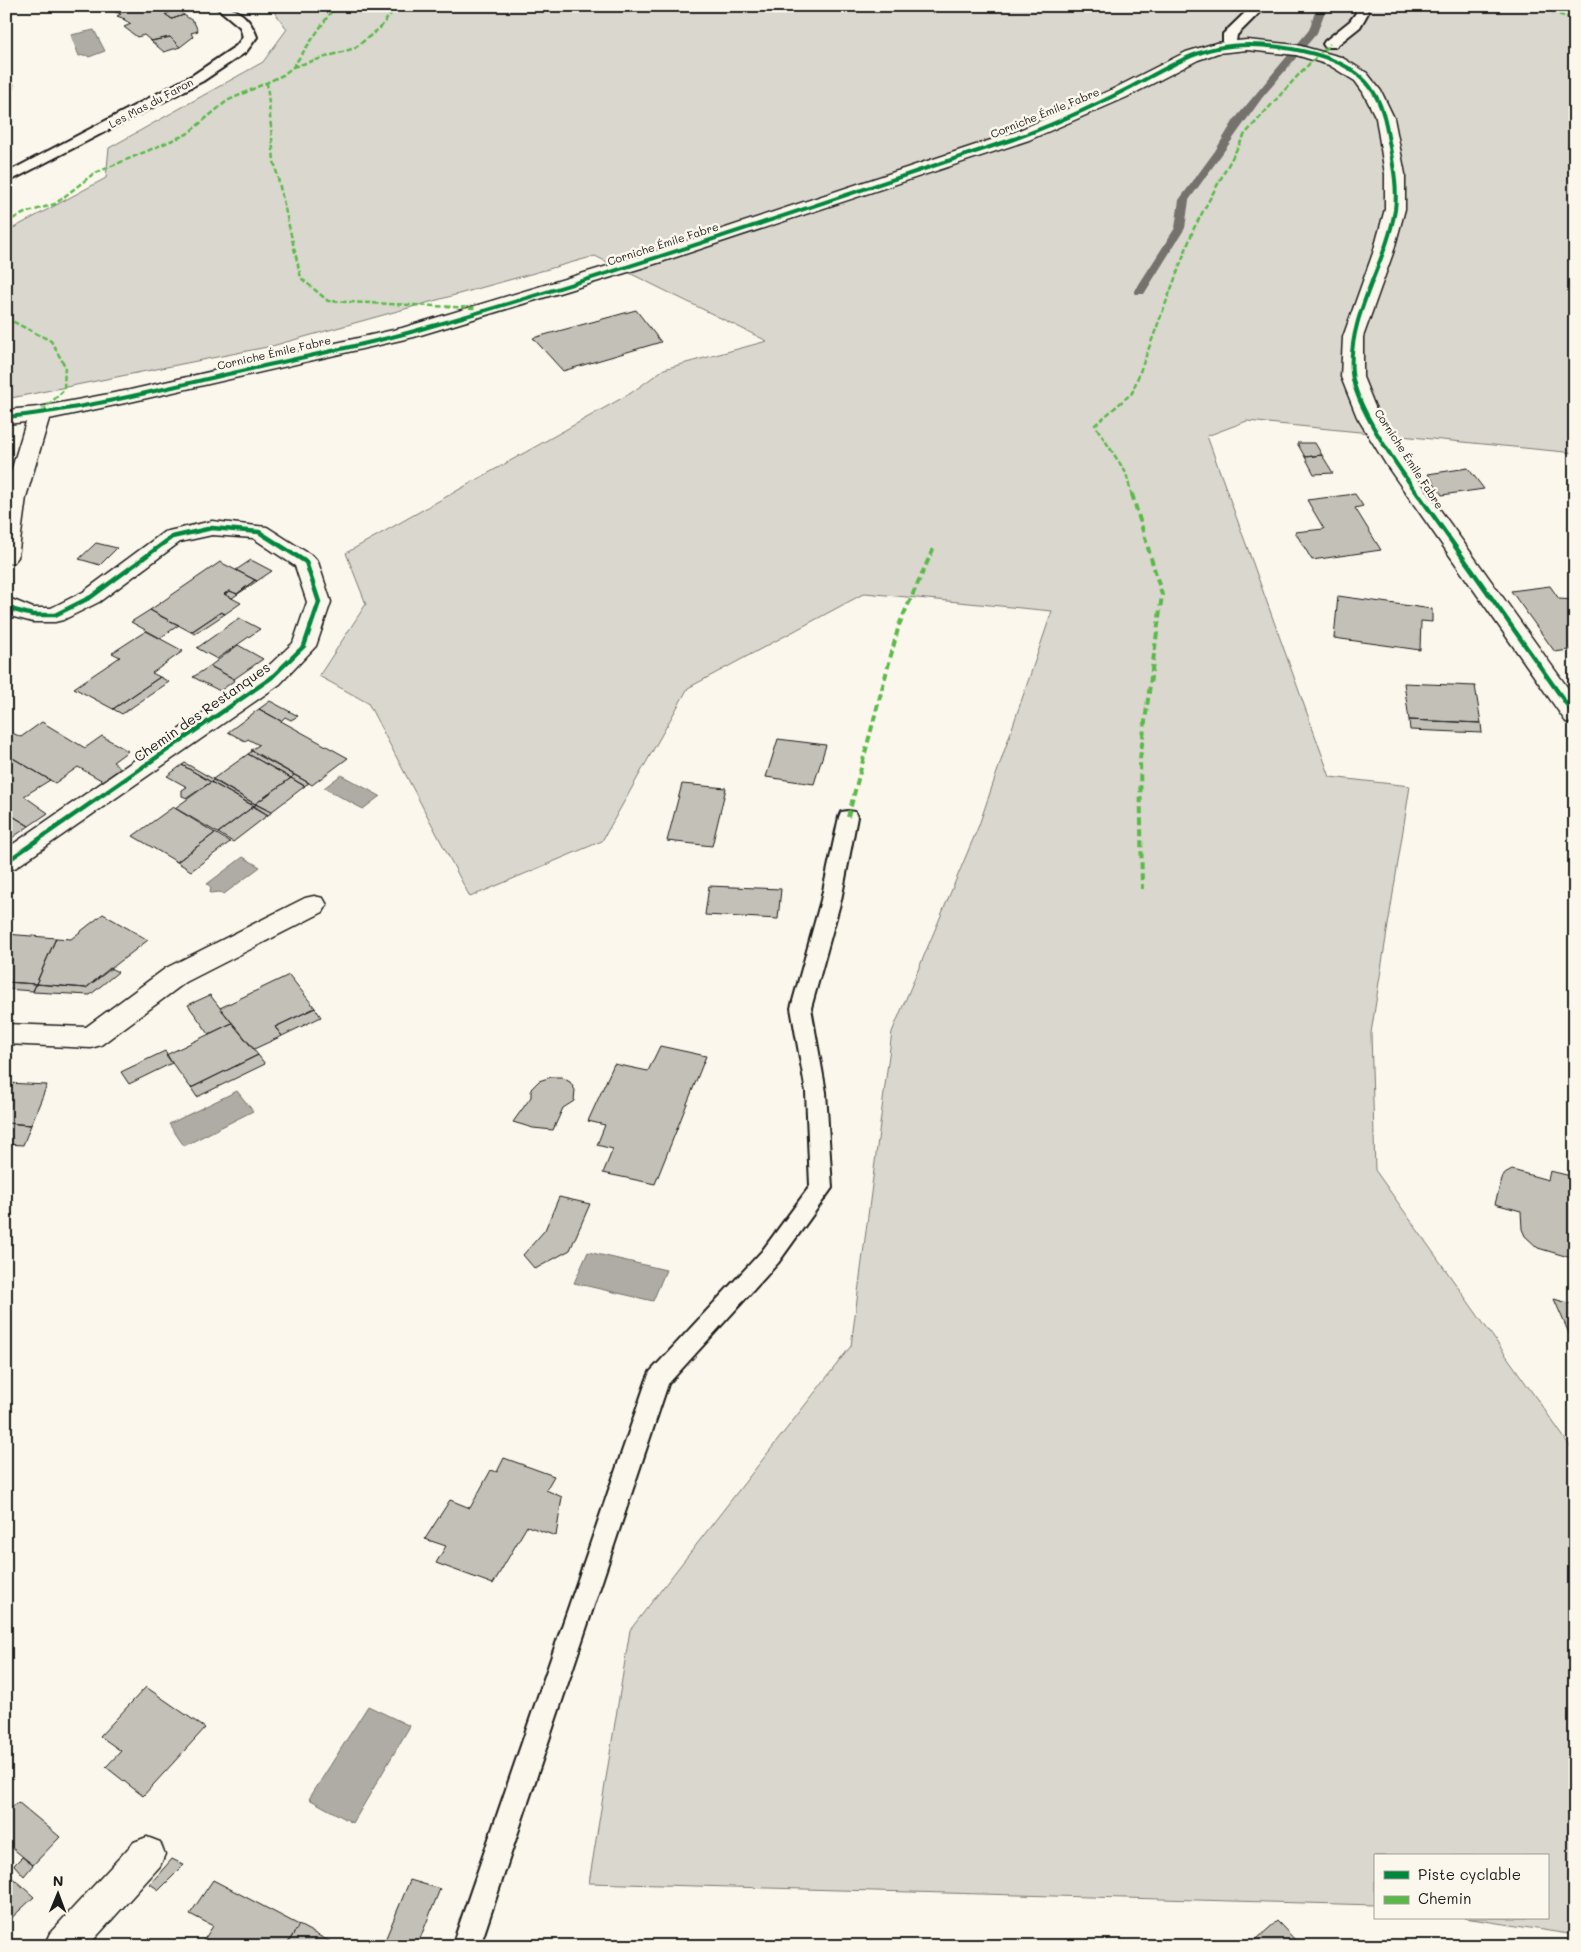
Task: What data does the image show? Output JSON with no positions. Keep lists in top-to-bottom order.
{
  "streets": {
    "street": ["Corniche Émile Fabre", "Chemin des Restanques"],
    "lane": ["Les Mas du Faron"]
  },
  "legend": ["Piste cyclable", "Chemin"],
  "north": "top"
}
